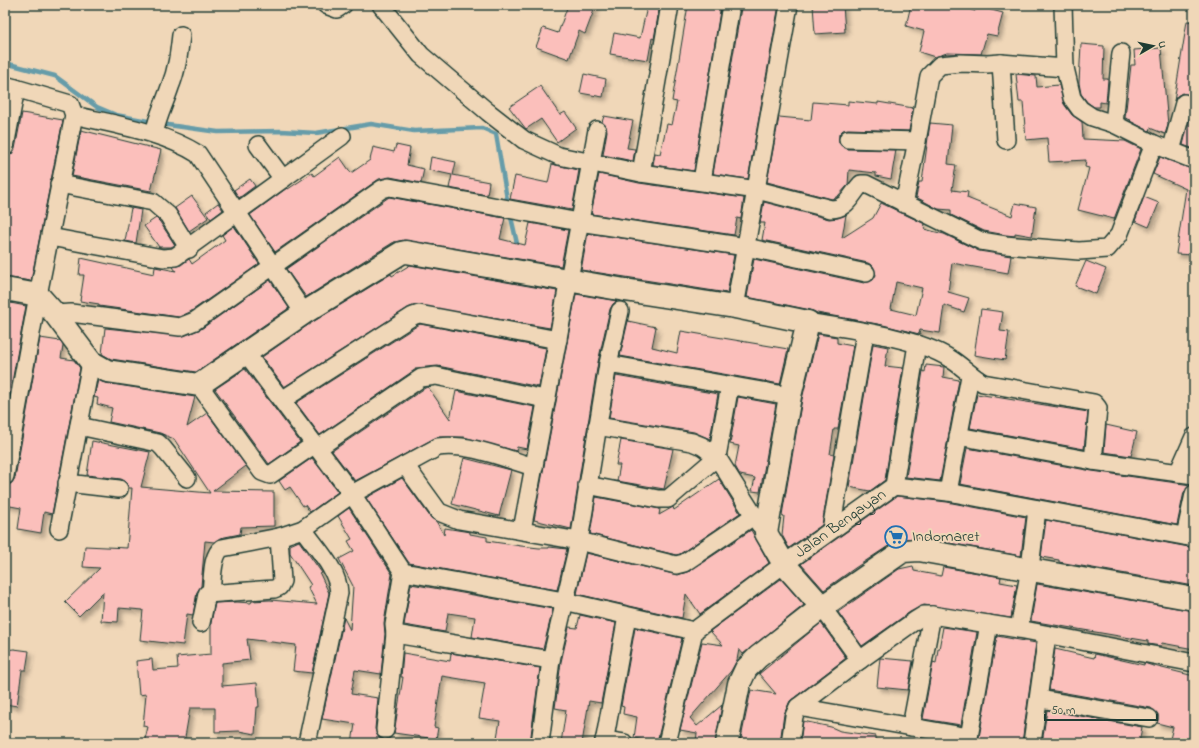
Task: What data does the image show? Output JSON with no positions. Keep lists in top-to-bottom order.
{
  "streets": {
    "street": ["Jalan Bengayan"]
  },
  "places": {
    "supermarket": ["Indomaret"]
  },
  "scale_bar": "50 m",
  "north": "right"
}
